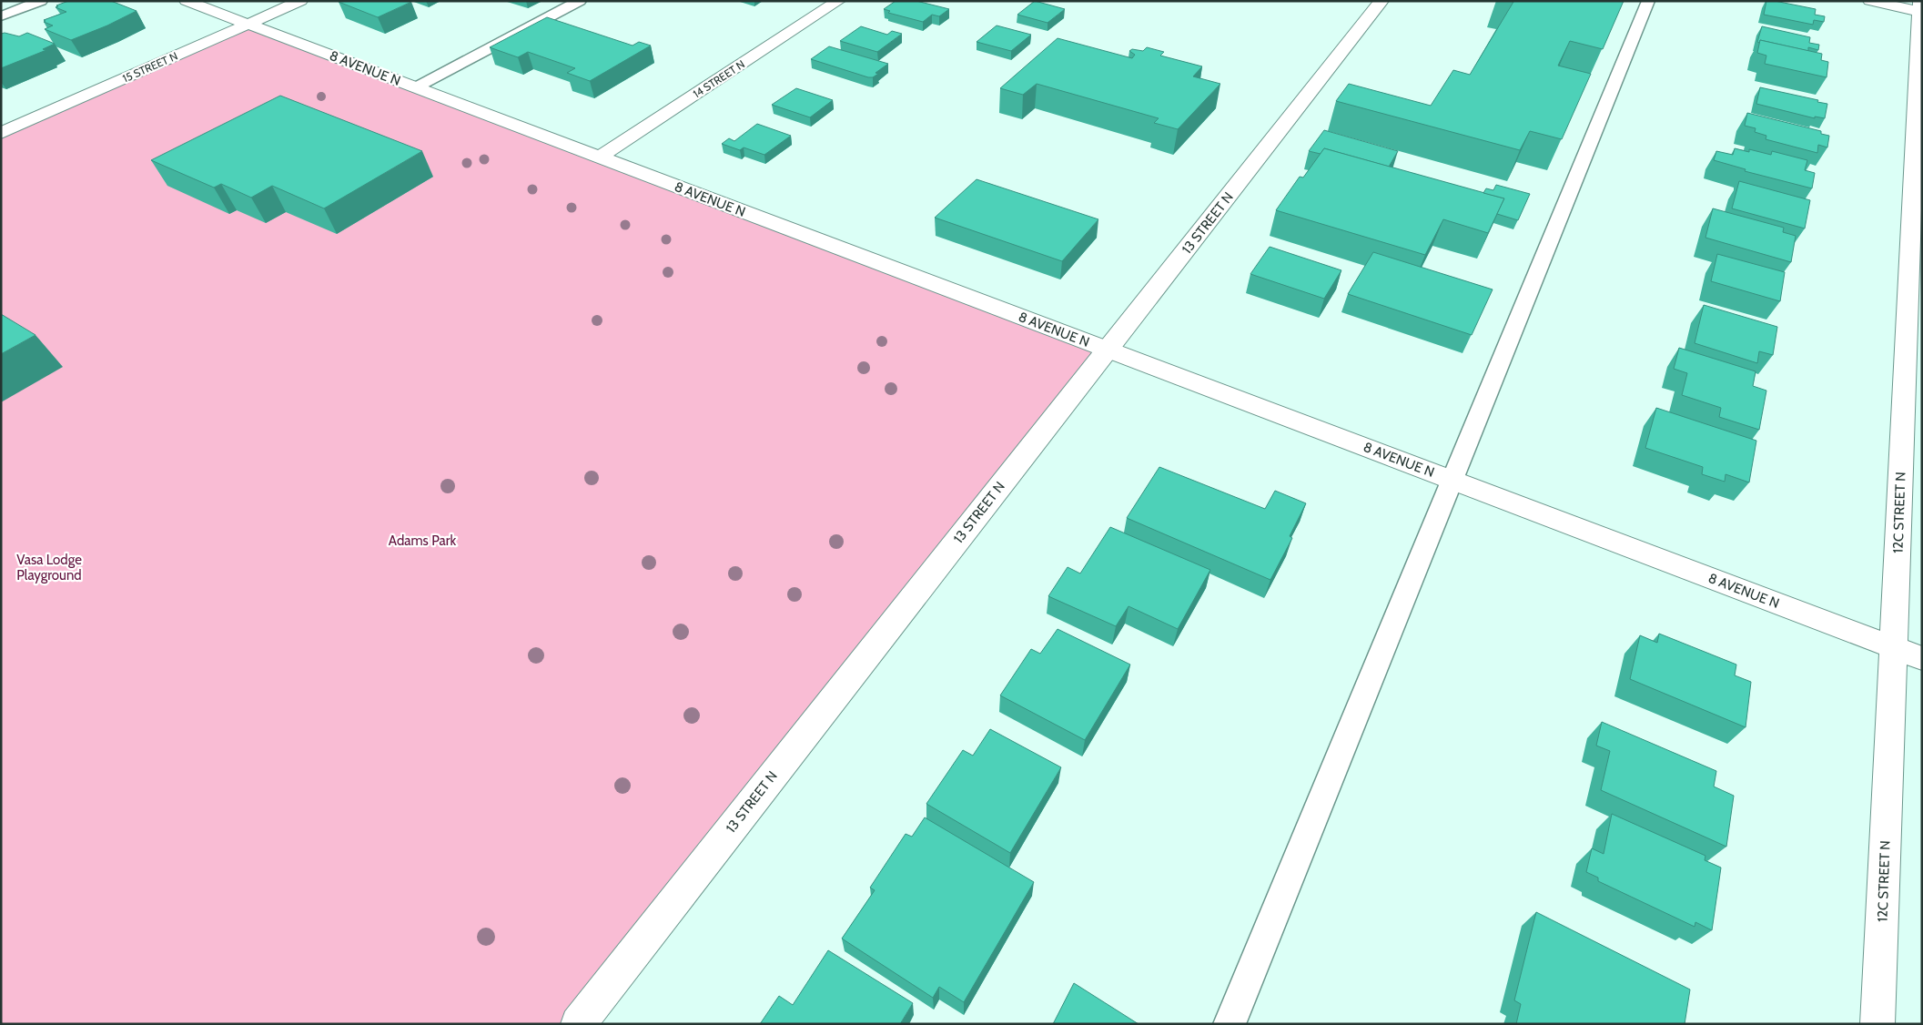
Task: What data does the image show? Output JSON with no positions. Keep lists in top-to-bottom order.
{
  "streets": {
    "street": [
      "15 STREET N",
      "8 AVENUE N",
      "14 STREET N",
      "13 STREET N",
      "12C STREET N"
    ]
  },
  "crossings": [
    ["15 STREET N", "8 AVENUE N"],
    ["8 AVENUE N", "14 STREET N"],
    ["8 AVENUE N", "13 STREET N"],
    ["8 AVENUE N", "12C STREET N"]
  ],
  "parks": ["Adams Park", "Vasa Lodge Playground"]
}
